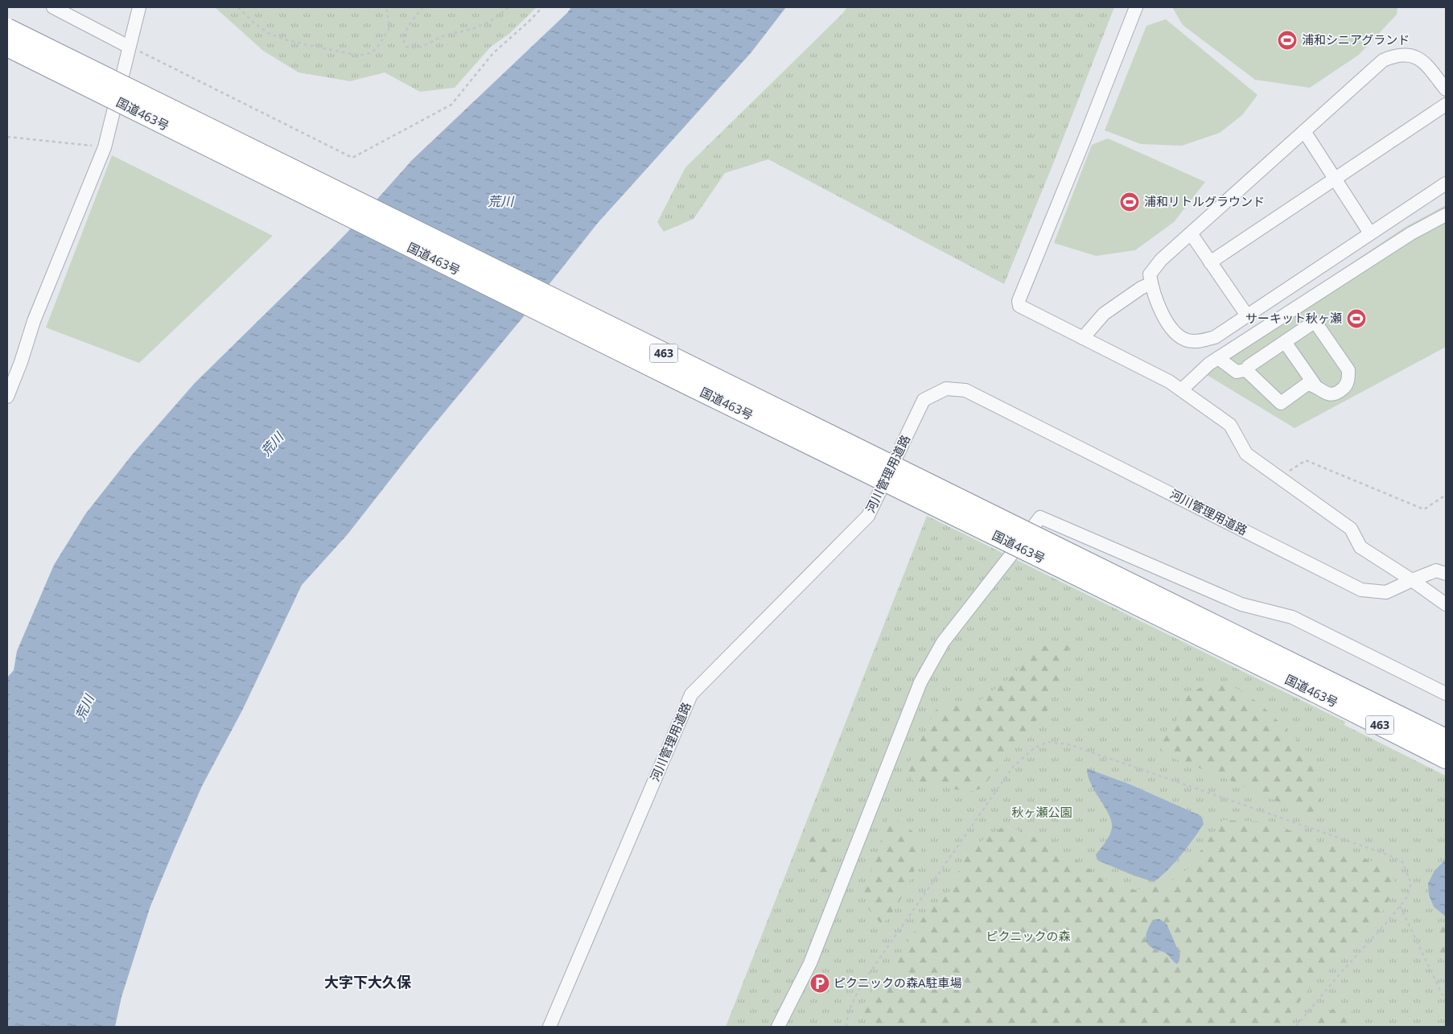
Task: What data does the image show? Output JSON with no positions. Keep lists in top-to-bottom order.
{
  "streets": {
    "highway": ["国道463号", "463"],
    "street": ["河川管理用道路"]
  },
  "districts": ["大字下大久保"],
  "water": ["荒川"],
  "parks": ["秋ヶ瀬公園", "ピクニックの森"],
  "places": {
    "sports": ["浦和シニアグランド", "浦和リトルグラウンド", "サーキット秋ヶ瀬"],
    "parking": ["ピクニックの森A駐車場"]
  }
}
